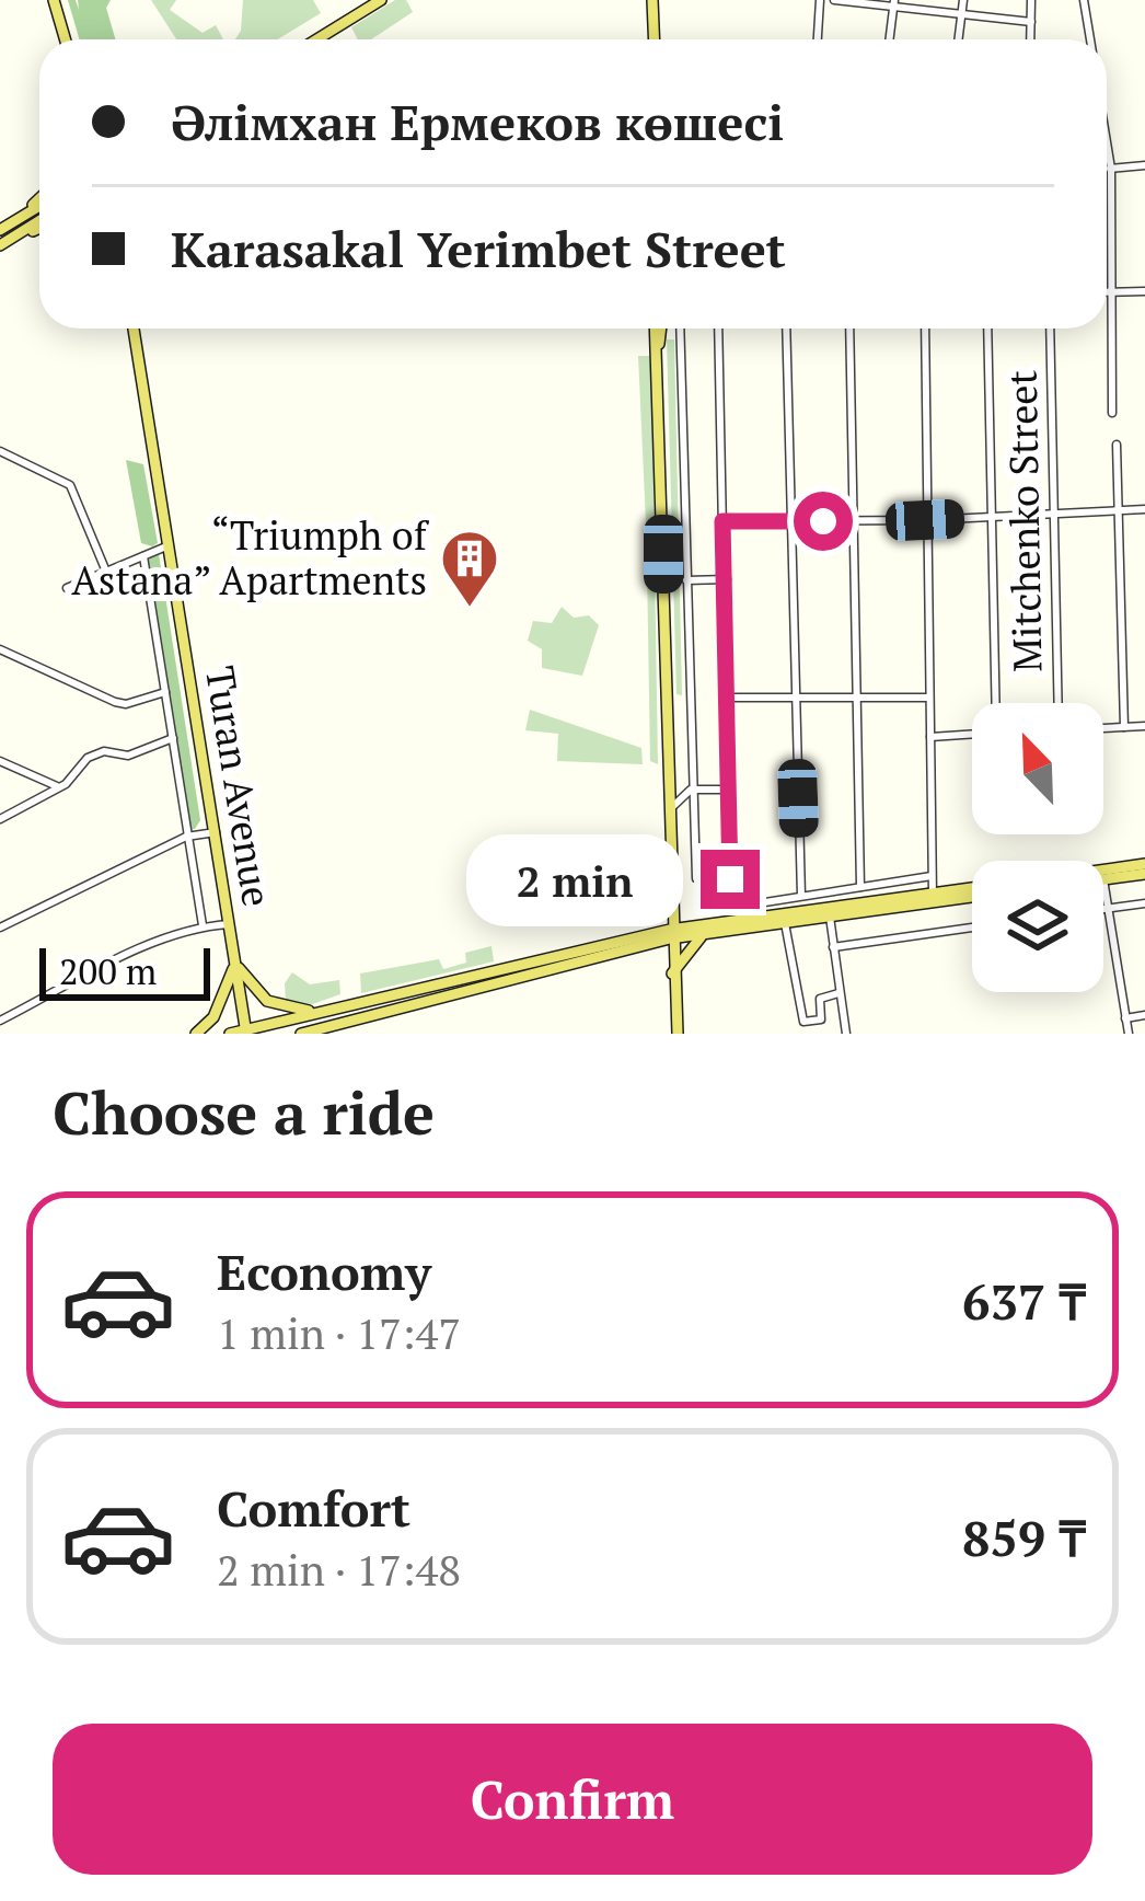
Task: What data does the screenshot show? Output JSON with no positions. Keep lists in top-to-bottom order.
{
  "streets": {
    "main road": ["Turan Avenue"],
    "street": ["Mitchenko Street"]
  },
  "places": {
    "building": ["“Triumph of Astana” Apartments"]
  },
  "scale_bar": "200 m",
  "north": "top left",
  "page": {
    "banner": ["Әлімхан Ермеков көшесі", "Karasakal Yerimbet Street"],
    "bubble": "2 min",
    "scale": "200 m",
    "heading": "Choose a ride",
    "list": [
      {
        "name": "Economy",
        "note": "1 min · 17:47",
        "value": "637 ₸"
      },
      {
        "name": "Comfort",
        "note": "2 min · 17:48",
        "value": "859 ₸"
      }
    ],
    "buttons": "Confirm"
  }
}
